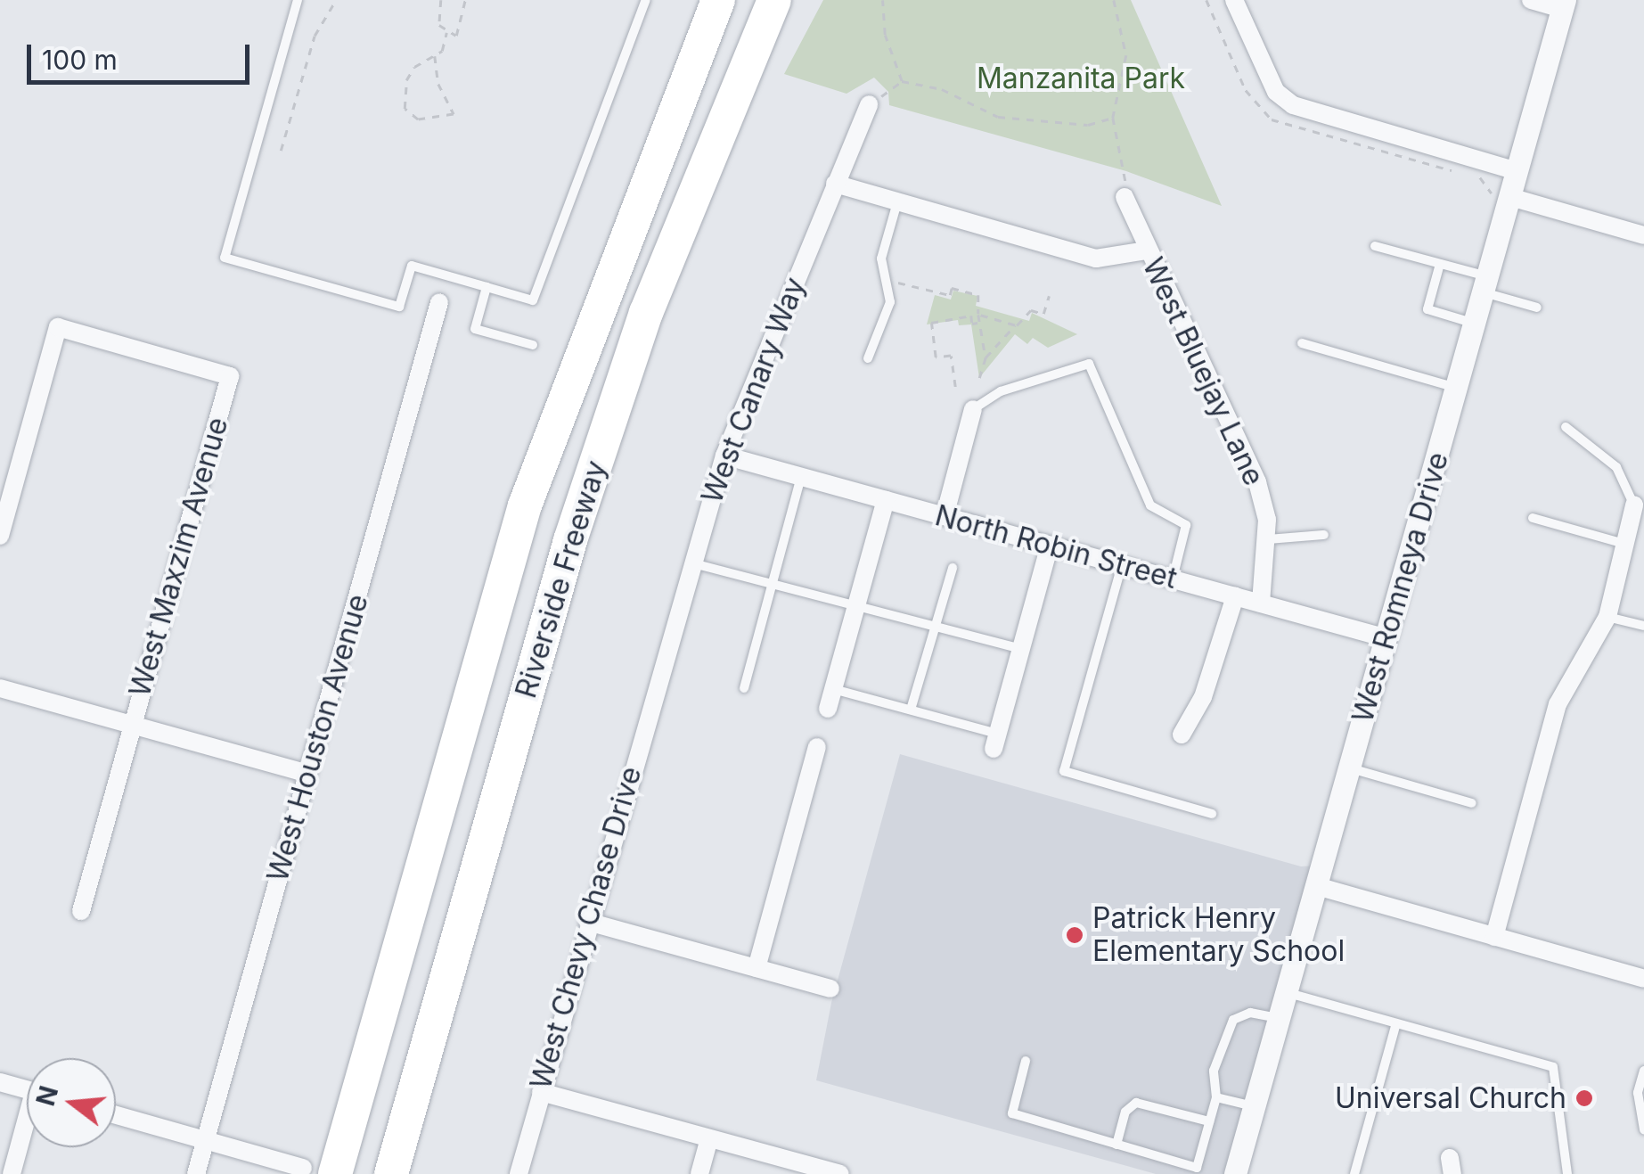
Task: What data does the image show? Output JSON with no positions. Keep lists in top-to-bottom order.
{
  "streets": {
    "highway": ["Riverside Freeway"],
    "street": [
      "West Bluejay Lane",
      "West Canary Way",
      "North Robin Street",
      "West Maxzim Avenue",
      "West Romneya Drive",
      "West Houston Avenue",
      "West Chevy Chase Drive"
    ]
  },
  "crossings": [
    ["West Bluejay Lane", "North Robin Street"],
    ["West Canary Way", "North Robin Street"],
    ["West Canary Way", "West Chevy Chase Drive"],
    ["North Robin Street", "West Romneya Drive"]
  ],
  "parks": ["Manzanita Park"],
  "places": ["Patrick Henry Elementary School", "Universal Church"],
  "scale_bar": "100 m",
  "north": "left"
}
